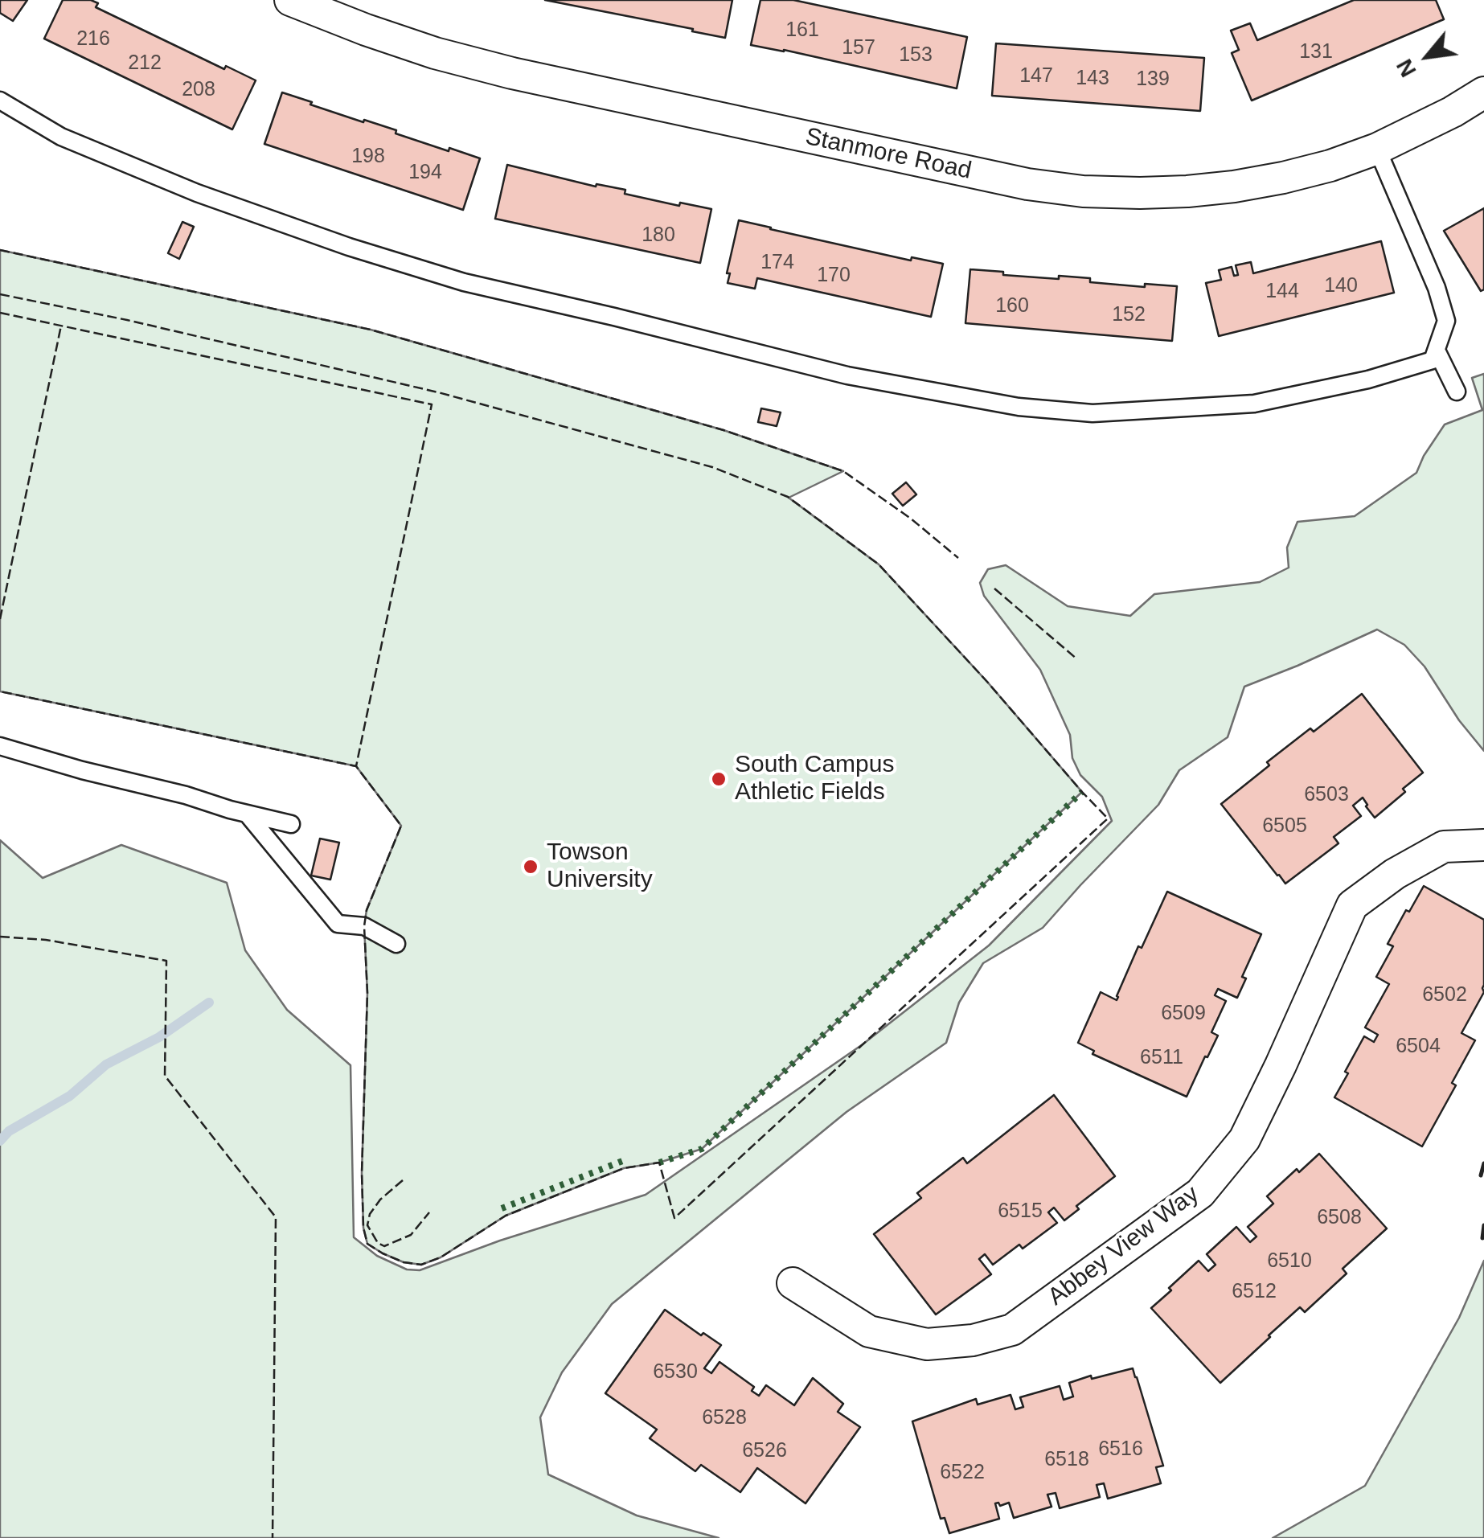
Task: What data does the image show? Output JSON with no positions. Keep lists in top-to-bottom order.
{
  "streets": {
    "street": ["Stanmore Road", "Abbey View Way"]
  },
  "places": ["South Campus Athletic Fields", "Towson University"],
  "house_numbers": [
    "161",
    "216",
    "157",
    "131",
    "153",
    "212",
    "147",
    "143",
    "139",
    "208",
    "198",
    "194",
    "180",
    "174",
    "170",
    "140",
    "144",
    "160",
    "152",
    "6503",
    "6505",
    "6502",
    "6509",
    "6504",
    "6511",
    "6515",
    "6508",
    "6510",
    "6512",
    "6530",
    "6528",
    "6516",
    "6526",
    "6518",
    "6522"
  ],
  "north": "bottom left"
}
